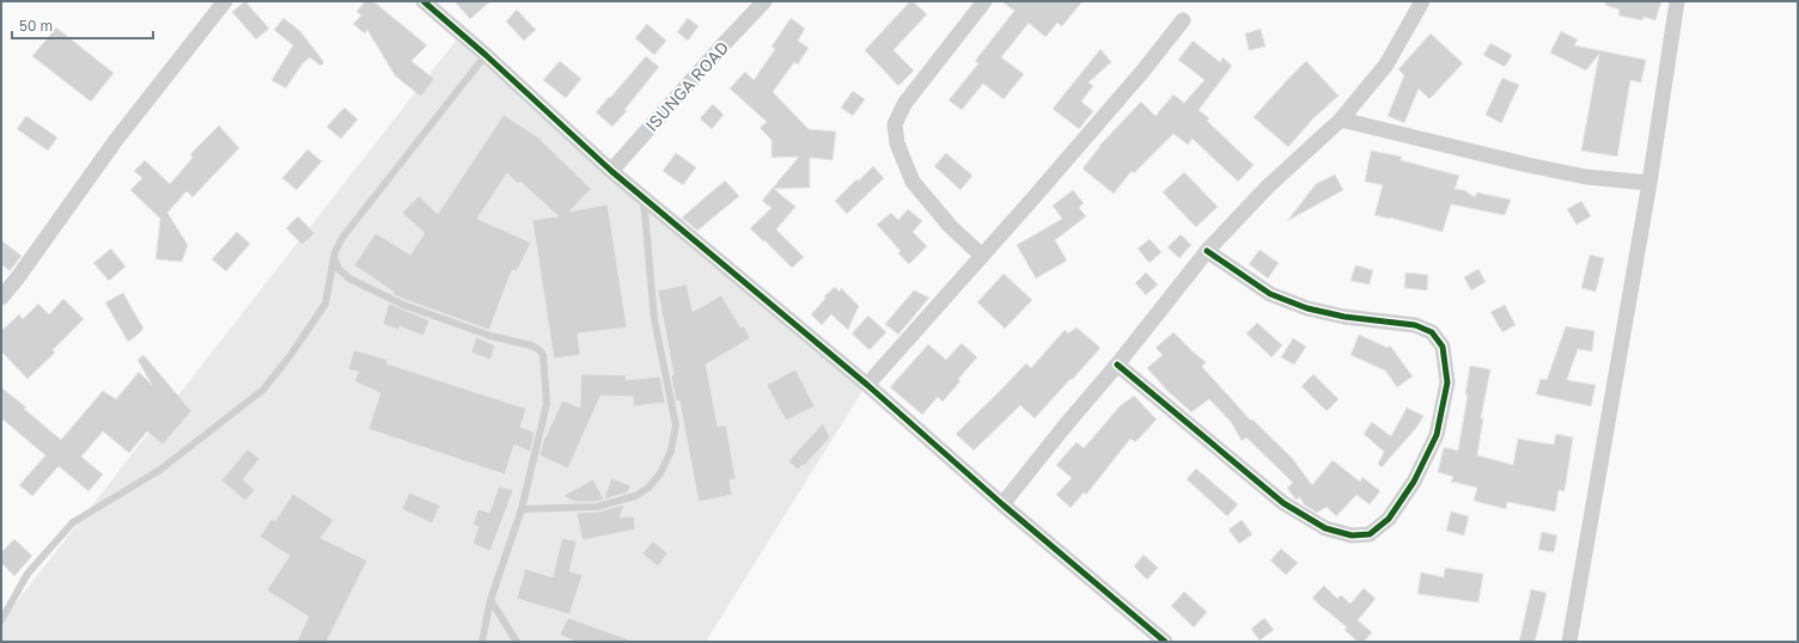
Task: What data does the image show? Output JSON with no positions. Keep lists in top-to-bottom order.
{
  "streets": {
    "street": ["ISUNGA ROAD"]
  },
  "scale_bar": "50 m"
}
